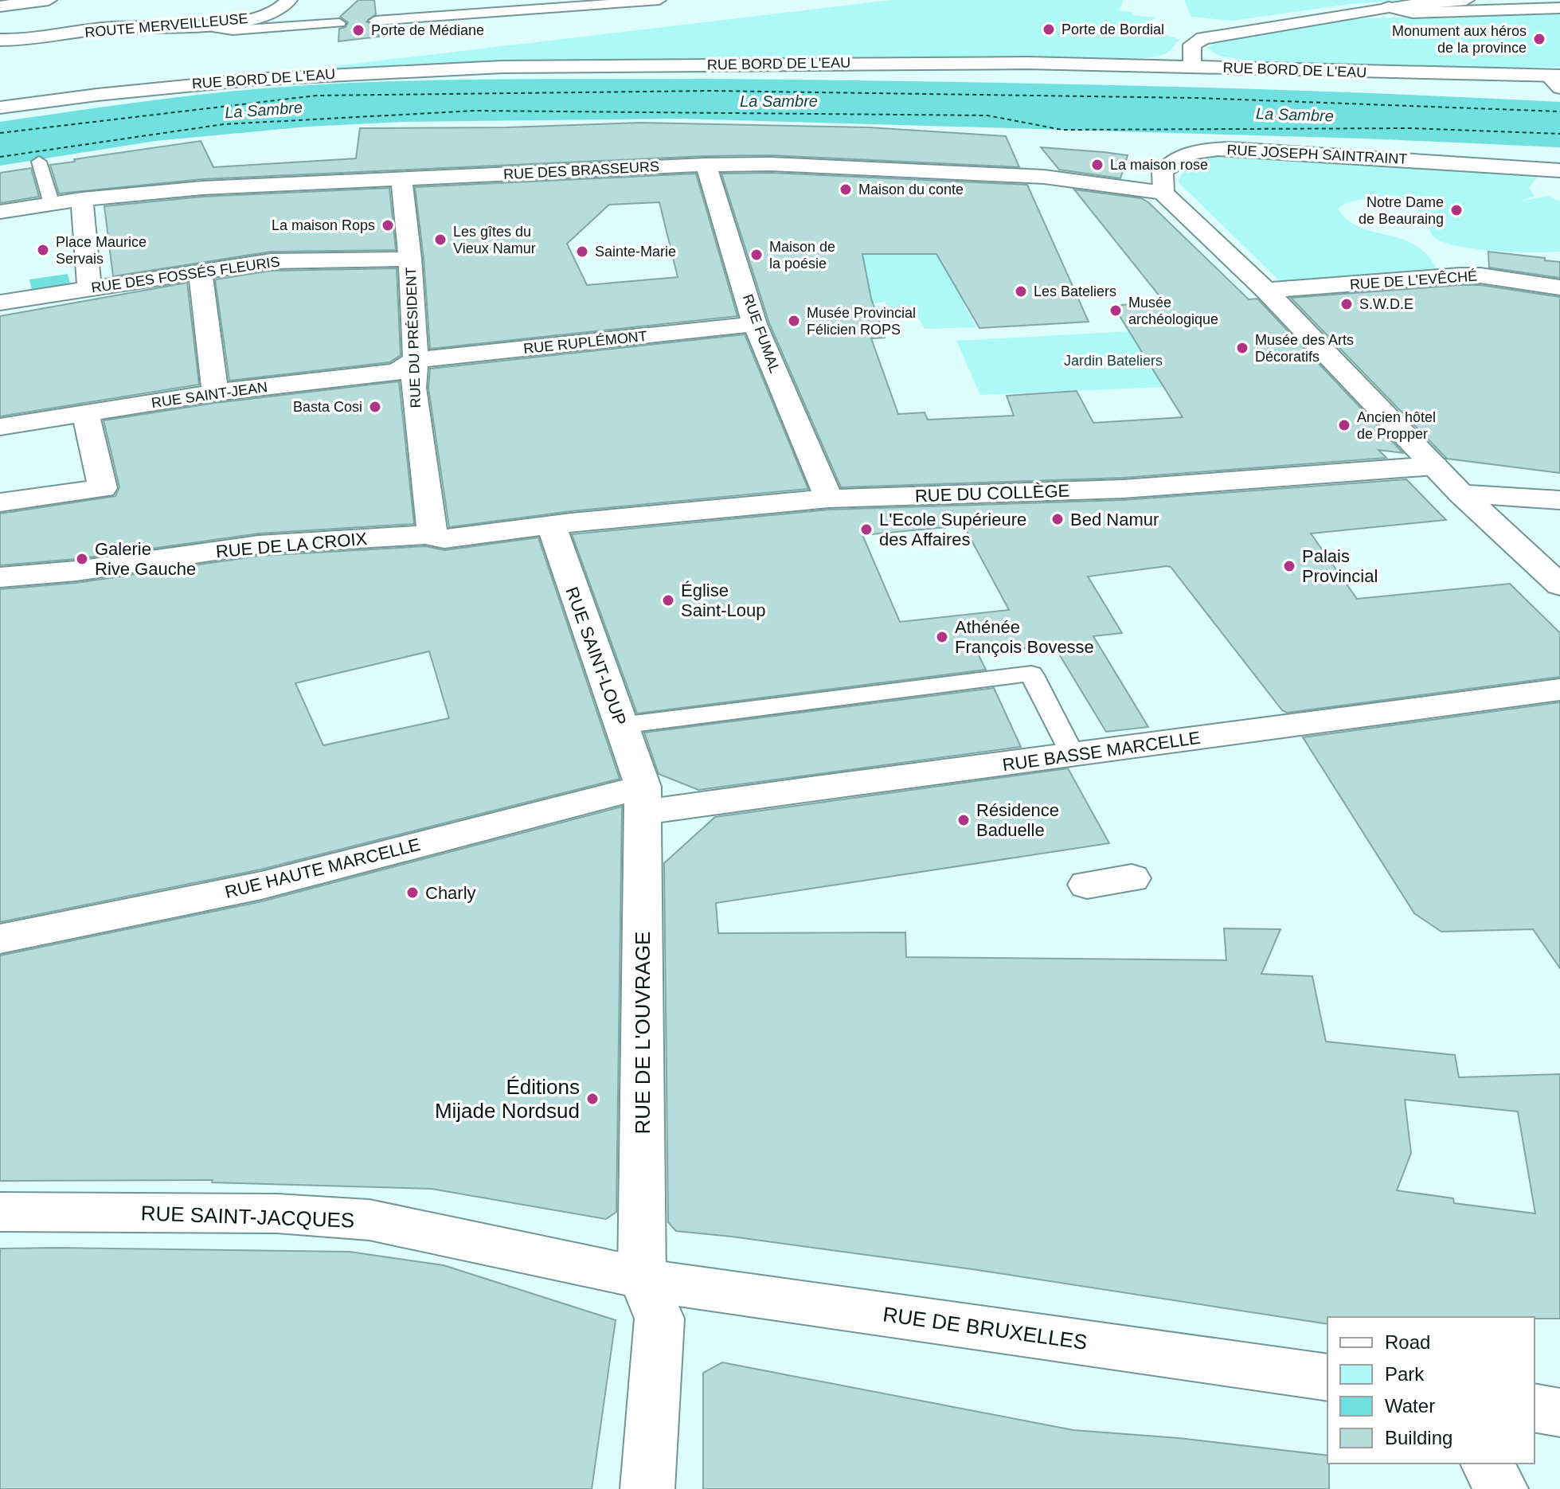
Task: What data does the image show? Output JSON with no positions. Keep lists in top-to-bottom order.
{
  "streets": {
    "street": [
      "ROUTE MERVEILLEUSE",
      "RUE BORD DE L'EAU",
      "RUE JOSEPH SAINTRAINT",
      "RUE DES BRASSEURS",
      "RUE DES FOSSÉS FLEURIS",
      "RUE DE L'EVÊCHÉ",
      "RUE FUMAL",
      "RUE DU PRÉSIDENT",
      "RUE RUPLÉMONT",
      "RUE SAINT-JEAN",
      "RUE DU COLLÈGE",
      "RUE DE LA CROIX",
      "RUE SAINT-LOUP",
      "RUE BASSE MARCELLE",
      "RUE HAUTE MARCELLE",
      "RUE DE L'OUVRAGE",
      "RUE SAINT-JACQUES",
      "RUE DE BRUXELLES"
    ]
  },
  "crossings": [
    ["RUE JOSEPH SAINTRAINT", "RUE DES BRASSEURS"],
    ["RUE DES BRASSEURS", "RUE FUMAL"],
    ["RUE DES BRASSEURS", "RUE DU PRÉSIDENT"],
    ["RUE DES FOSSÉS FLEURIS", "RUE DU PRÉSIDENT"],
    ["RUE FUMAL", "RUE RUPLÉMONT"],
    ["RUE FUMAL", "RUE DU COLLÈGE"],
    ["RUE DU PRÉSIDENT", "RUE RUPLÉMONT"],
    ["RUE DU PRÉSIDENT", "RUE SAINT-JEAN"],
    ["RUE DU PRÉSIDENT", "RUE DE LA CROIX"],
    ["RUE RUPLÉMONT", "RUE SAINT-JEAN"],
    ["RUE DU COLLÈGE", "RUE DE LA CROIX"],
    ["RUE DU COLLÈGE", "RUE SAINT-LOUP"],
    ["RUE DE LA CROIX", "RUE SAINT-LOUP"],
    ["RUE SAINT-LOUP", "RUE BASSE MARCELLE"],
    ["RUE SAINT-LOUP", "RUE HAUTE MARCELLE"],
    ["RUE SAINT-LOUP", "RUE DE L'OUVRAGE"],
    ["RUE BASSE MARCELLE", "RUE HAUTE MARCELLE"],
    ["RUE BASSE MARCELLE", "RUE DE L'OUVRAGE"],
    ["RUE HAUTE MARCELLE", "RUE DE L'OUVRAGE"],
    ["RUE DE L'OUVRAGE", "RUE SAINT-JACQUES"],
    ["RUE DE L'OUVRAGE", "RUE DE BRUXELLES"],
    ["RUE SAINT-JACQUES", "RUE DE BRUXELLES"]
  ],
  "water": ["La Sambre"],
  "parks": ["Jardin Bateliers"],
  "places": [
    "Porte de Bordial",
    "Porte de Médiane",
    "Monument aux héros de la province",
    "La maison rose",
    "Maison du conte",
    "Notre Dame de Beauraing",
    "La maison Rops",
    "Les gîtes du Vieux Namur",
    "Place Maurice Servais",
    "Sainte-Marie",
    "Maison de la poésie",
    "Les Bateliers",
    "S.W.D.E",
    "Musée archéologique",
    "Musée Provincial Félicien ROPS",
    "Musée des Arts Décoratifs",
    "Basta Cosi",
    "Ancien hôtel de Propper",
    "Bed Namur",
    "L'Ecole Supérieure des Affaires",
    "Galerie Rive Gauche",
    "Palais Provincial",
    "Église Saint-Loup",
    "Athénée François Bovesse",
    "Résidence Baduelle",
    "Charly",
    "Éditions Mijade Nordsud"
  ],
  "legend": [
    "Road",
    "Park",
    "Water",
    "Building"
  ]
}
